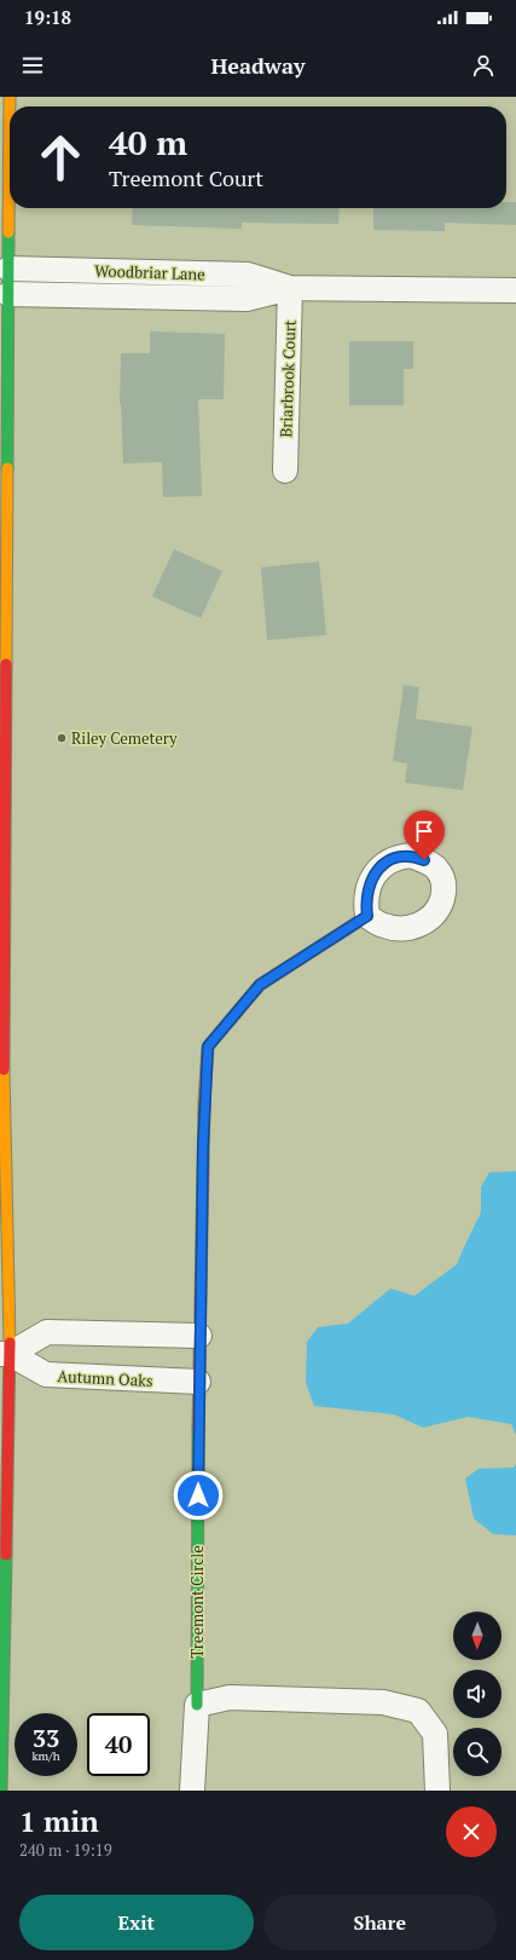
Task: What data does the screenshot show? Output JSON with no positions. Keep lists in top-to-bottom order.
{
  "streets": {
    "street": [
      "Woodbriar Lane",
      "Briarbrook Court",
      "Autumn Oaks",
      "Treemont Circle"
    ]
  },
  "crossings": [
    ["Woodbriar Lane", "Briarbrook Court"],
    ["Autumn Oaks", "Treemont Circle"]
  ],
  "places": ["Riley Cemetery"],
  "north": "bottom",
  "page": {
    "status": "19:18",
    "header": "Headway",
    "turn": ["40 m", "Treemont Court"],
    "speed": "33 km/h",
    "limit": "40",
    "heading": ["1 min", "240 m · 19:19"],
    "buttons": ["Exit", "Share"]
  }
}
